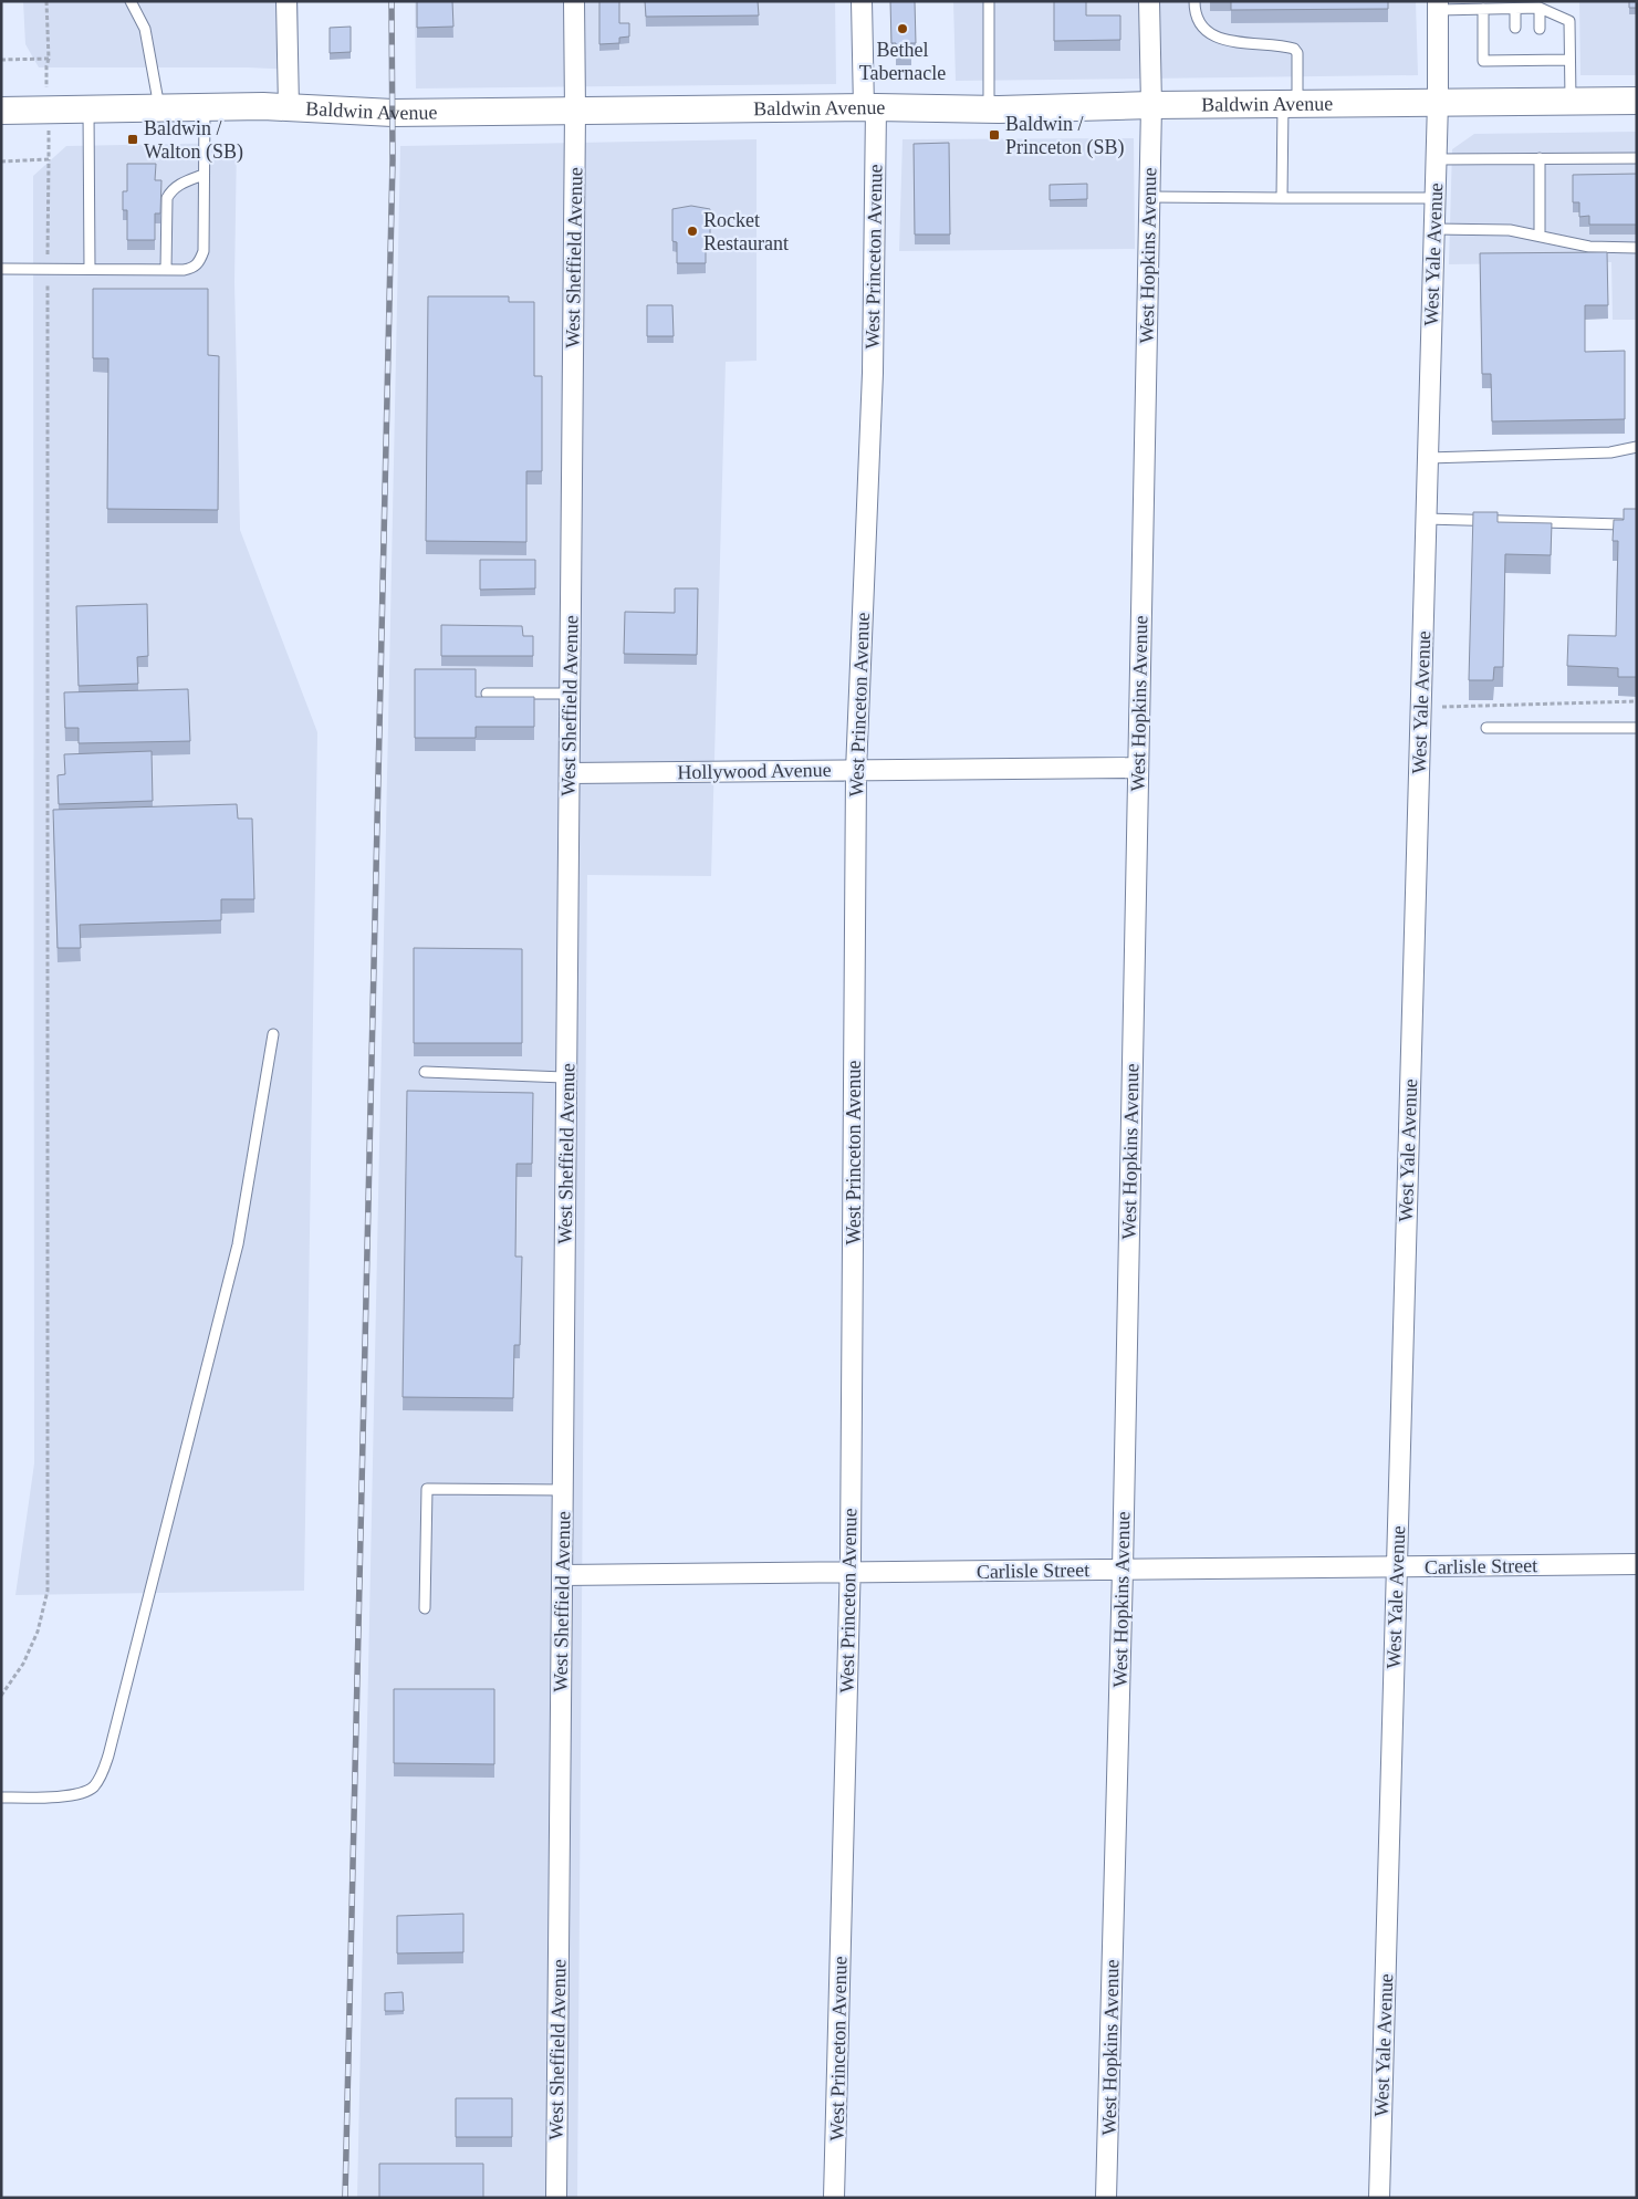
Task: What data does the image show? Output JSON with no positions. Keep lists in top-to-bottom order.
{
  "streets": {
    "main road": ["Baldwin Avenue"],
    "street": [
      "West Yale Avenue",
      "West Hopkins Avenue",
      "West Princeton Avenue",
      "West Sheffield Avenue",
      "Hollywood Avenue",
      "Carlisle Street"
    ]
  },
  "crossings": [
    ["Baldwin Avenue", "West Yale Avenue"],
    ["Baldwin Avenue", "West Hopkins Avenue"],
    ["Baldwin Avenue", "West Princeton Avenue"],
    ["Baldwin Avenue", "West Sheffield Avenue"],
    ["West Yale Avenue", "Carlisle Street"],
    ["West Hopkins Avenue", "Hollywood Avenue"],
    ["West Hopkins Avenue", "Carlisle Street"],
    ["West Princeton Avenue", "Hollywood Avenue"],
    ["West Princeton Avenue", "Carlisle Street"],
    ["West Sheffield Avenue", "Hollywood Avenue"],
    ["West Sheffield Avenue", "Carlisle Street"]
  ],
  "places": {
    "other": ["Bethel Tabernacle", "Rocket Restaurant"],
    "transit": ["Baldwin / Princeton (SB)", "Baldwin / Walton (SB)"]
  }
}
